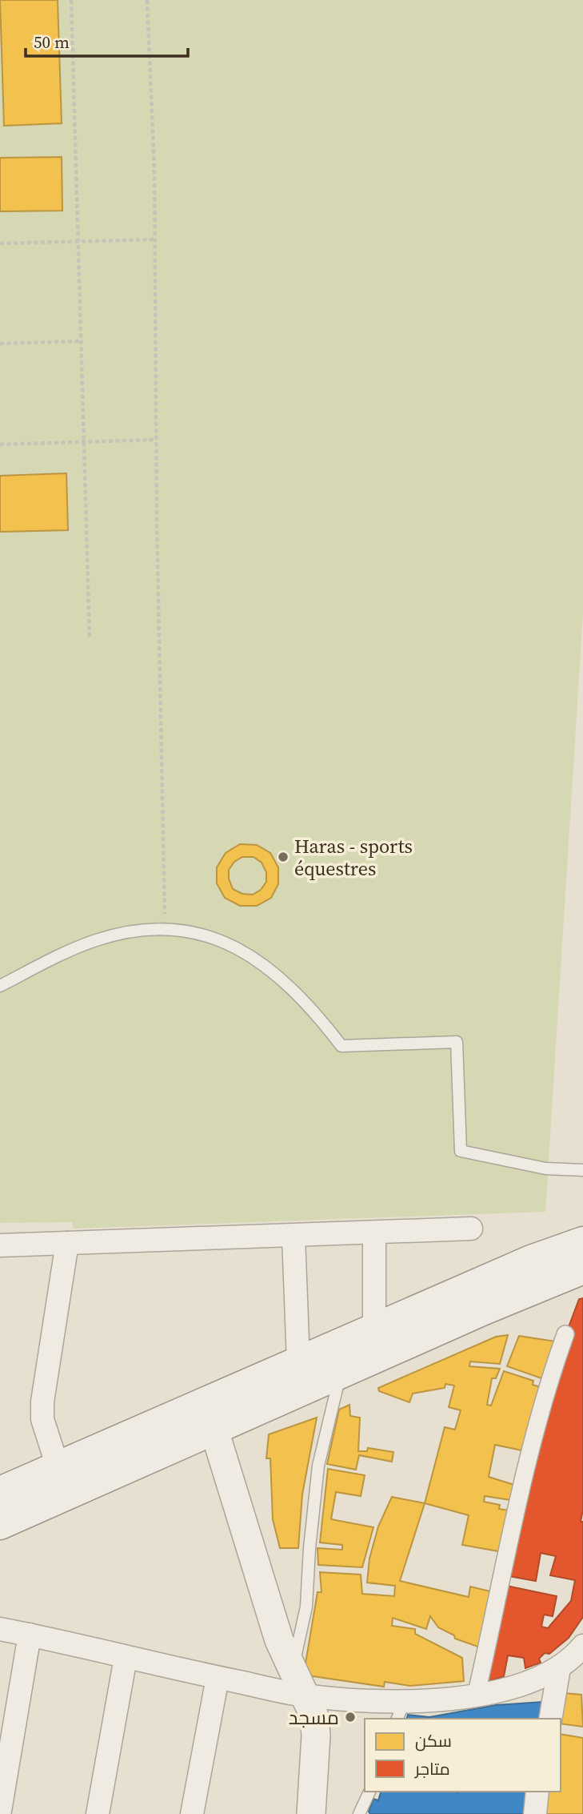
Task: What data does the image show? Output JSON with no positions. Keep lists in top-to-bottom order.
{
  "places": ["Haras - sports équestres", "مسجد"],
  "legend": ["سكن", "متاجر"],
  "scale_bar": "50 m"
}
